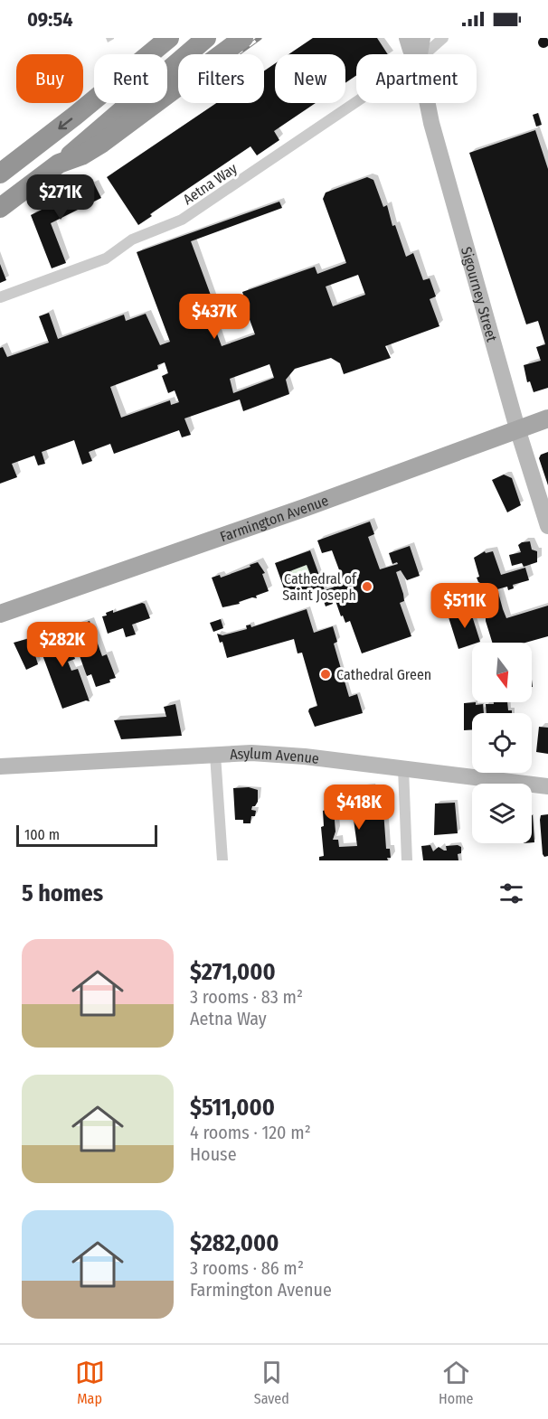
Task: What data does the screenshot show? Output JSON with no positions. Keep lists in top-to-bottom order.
{
  "streets": {
    "main road": ["Sigourney Street", "Farmington Avenue", "Asylum Avenue"],
    "street": ["Aetna Way"]
  },
  "crossings": [
    ["Sigourney Street", "Farmington Avenue"]
  ],
  "places": ["Cathedral of Saint Joseph", "Cathedral Green"],
  "scale_bar": "100 m",
  "north": "bottom",
  "page": {
    "status": "09:54",
    "chip": [
      "Buy",
      "Rent",
      "Filters",
      "New",
      "Apartment"
    ],
    "price": [
      "$271K",
      "$437K",
      "$511K",
      "$282K",
      "$418K"
    ],
    "scale": "100 m",
    "heading": "5 homes",
    "list": [
      {
        "name": "$271,000",
        "note": "3 rooms · 83 m² · Aetna Way"
      },
      {
        "name": "$511,000",
        "note": "4 rooms · 120 m² · House"
      },
      {
        "name": "$282,000",
        "note": "3 rooms · 86 m² · Farmington Avenue"
      }
    ],
    "tabs": ["Map", "Saved", "Home"]
  }
}
